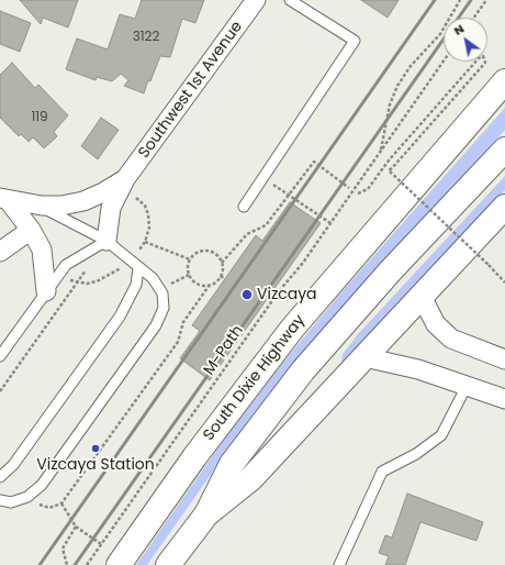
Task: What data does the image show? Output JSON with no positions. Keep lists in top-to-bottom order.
{
  "streets": {
    "main road": ["South Dixie Highway"],
    "street": ["Southwest 1st Avenue"],
    "path": ["M-Path"]
  },
  "places": ["Vizcaya", "Vizcaya Station"],
  "house_numbers": ["3122", "119"],
  "north": "top left"
}
